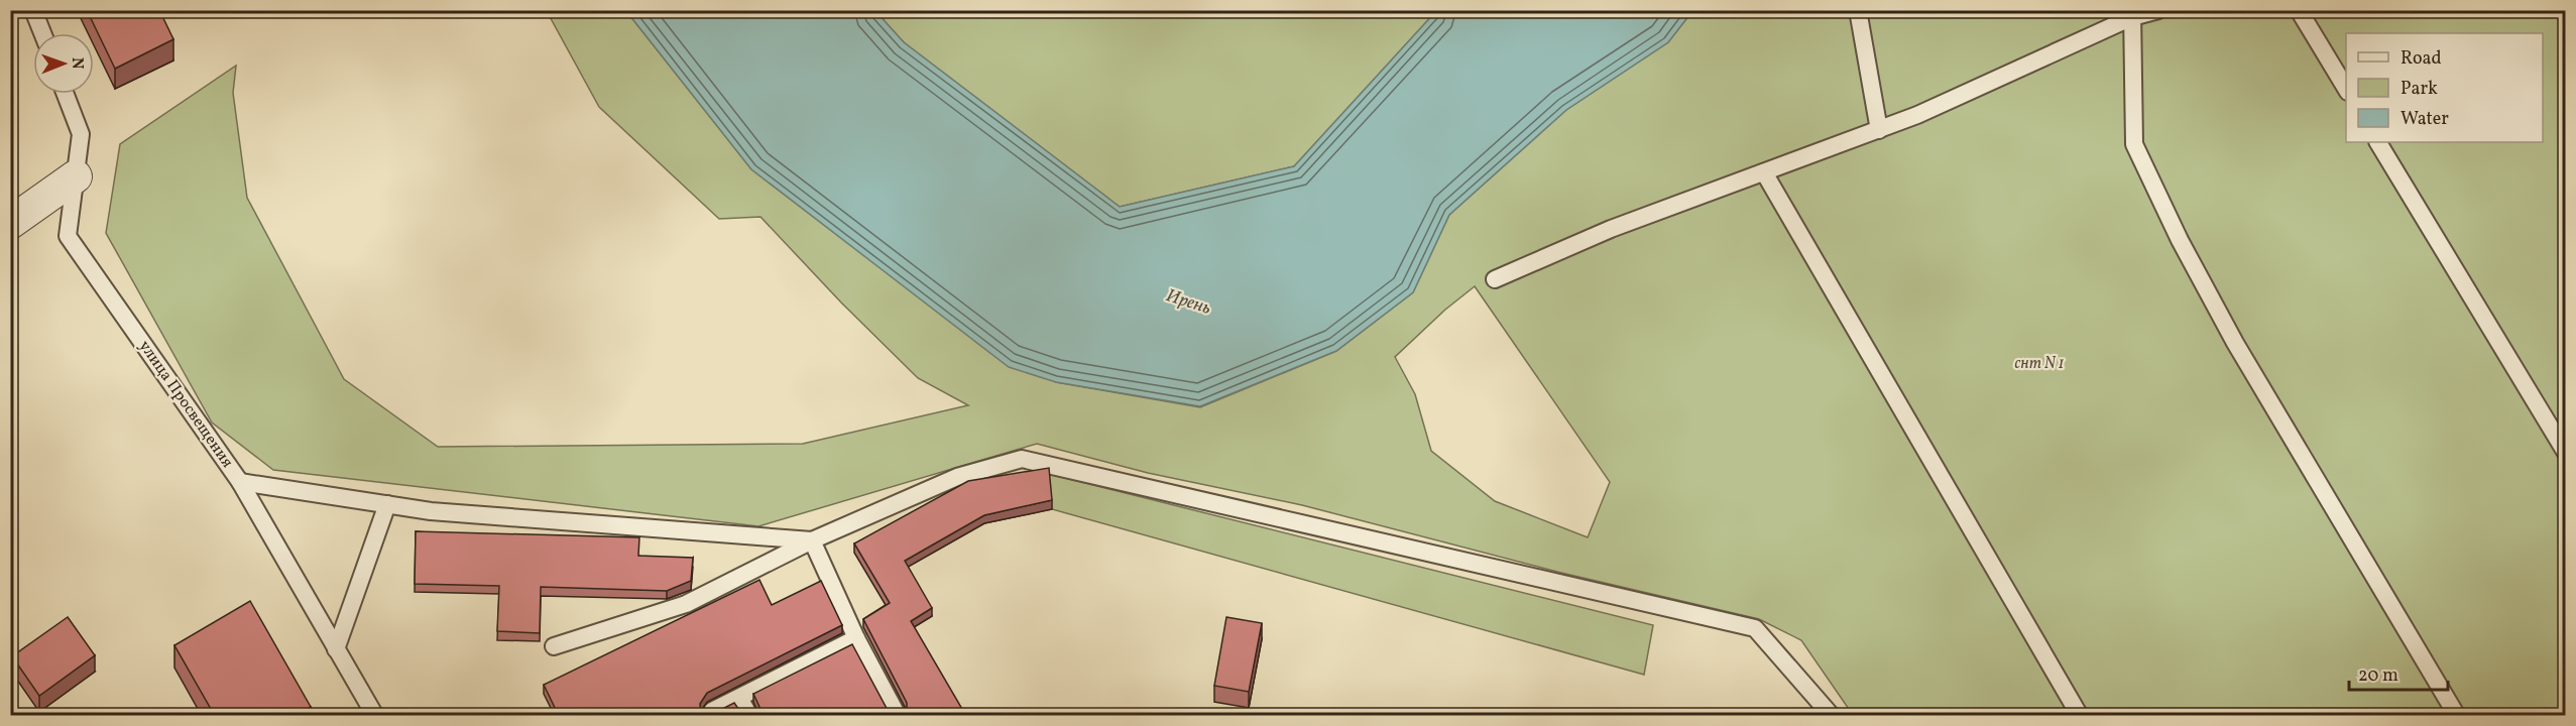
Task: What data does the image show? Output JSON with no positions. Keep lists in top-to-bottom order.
{
  "streets": {
    "lane": ["улица Просвещения"]
  },
  "water": ["Ирень"],
  "parks": ["снт N 1"],
  "legend": ["Road", "Park", "Water"],
  "scale_bar": "20 m",
  "north": "right"
}
